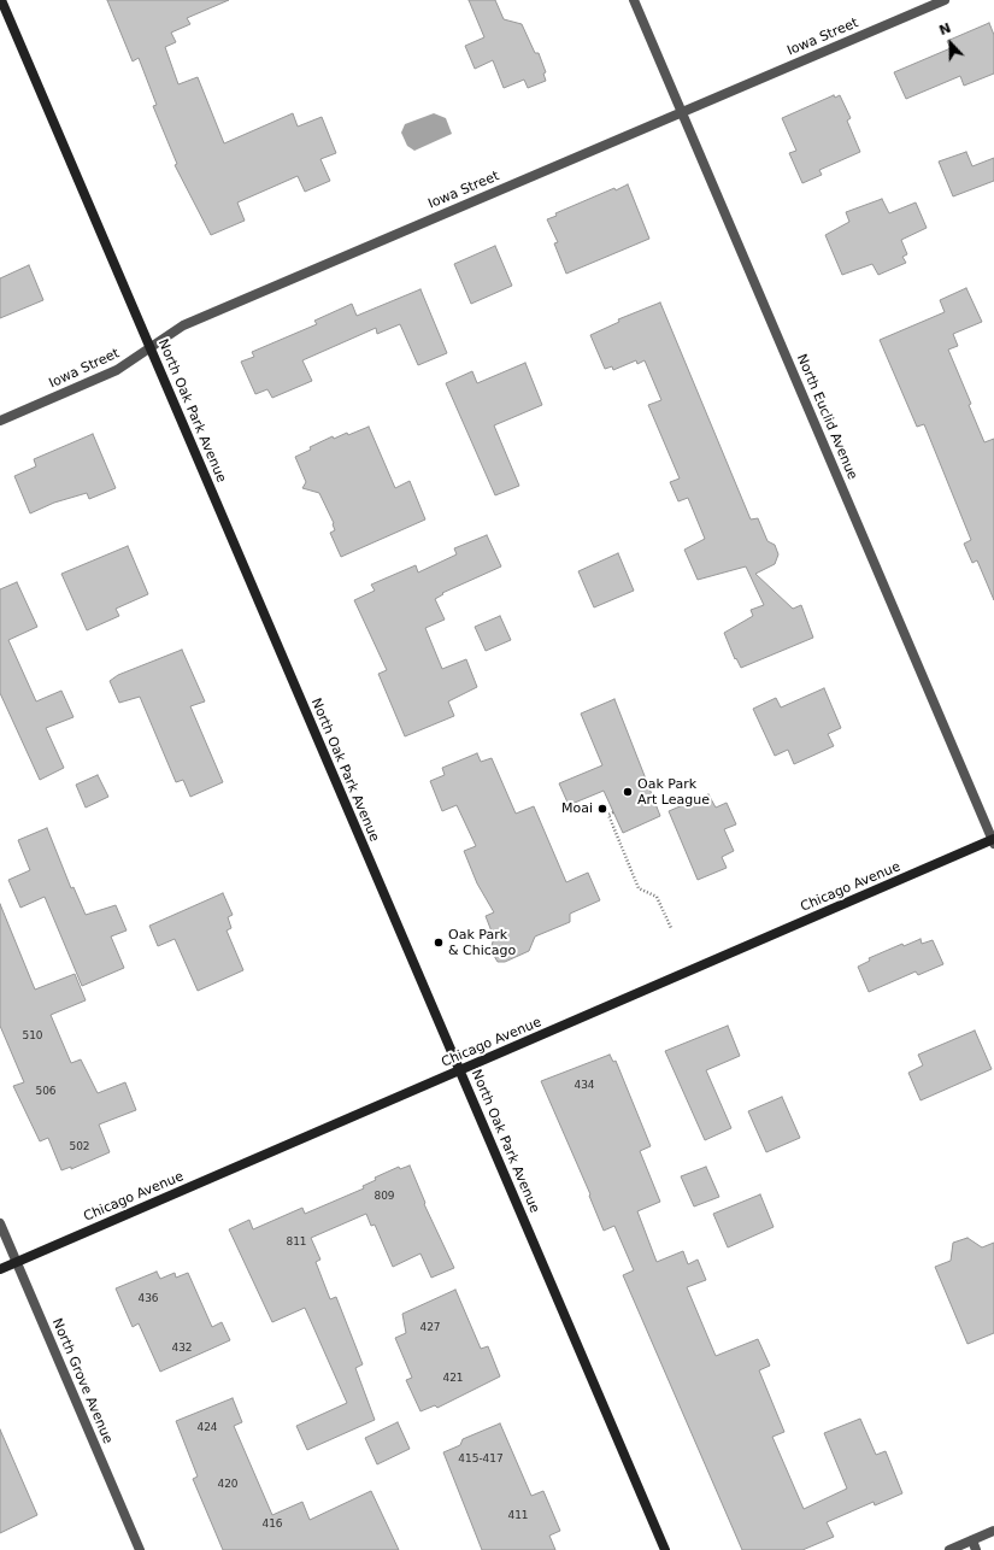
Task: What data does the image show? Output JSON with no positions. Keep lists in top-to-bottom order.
{
  "streets": {
    "street": [
      "Iowa Street",
      "North Oak Park Avenue",
      "North Euclid Avenue",
      "Chicago Avenue",
      "North Grove Avenue"
    ]
  },
  "crossings": [
    ["Iowa Street", "North Oak Park Avenue"],
    ["Iowa Street", "North Euclid Avenue"],
    ["North Oak Park Avenue", "Chicago Avenue"],
    ["North Euclid Avenue", "Chicago Avenue"],
    ["Chicago Avenue", "North Grove Avenue"]
  ],
  "places": ["Oak Park Art League", "Moai", "Oak Park & Chicago"],
  "house_numbers": [
    "510",
    "434",
    "506",
    "502",
    "809",
    "811",
    "436",
    "427",
    "432",
    "421",
    "424",
    "415-417",
    "420",
    "411",
    "416"
  ],
  "north": "top"
}
